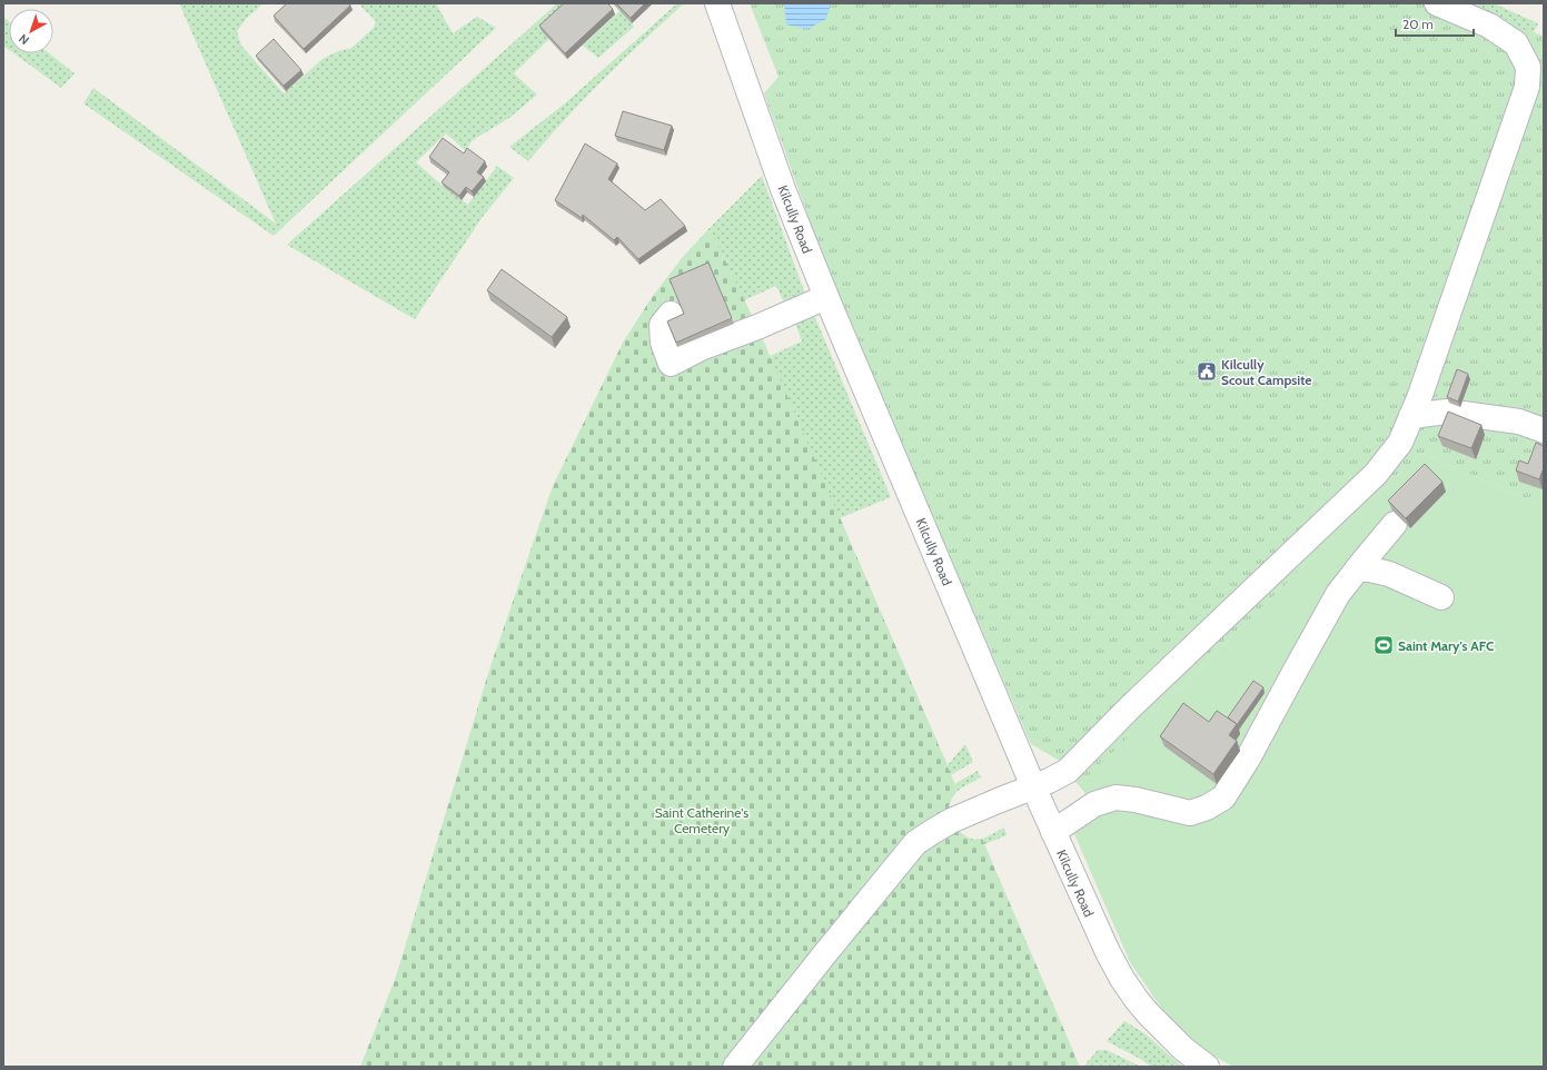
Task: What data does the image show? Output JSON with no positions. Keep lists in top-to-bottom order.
{
  "streets": {
    "street": ["Kilcully Road"]
  },
  "parks": ["Saint Catherine's Cemetery"],
  "places": {
    "public building": ["Kilcully Scout Campsite"],
    "sports": ["Saint Mary's AFC"]
  },
  "scale_bar": "20 m",
  "north": "bottom left"
}
